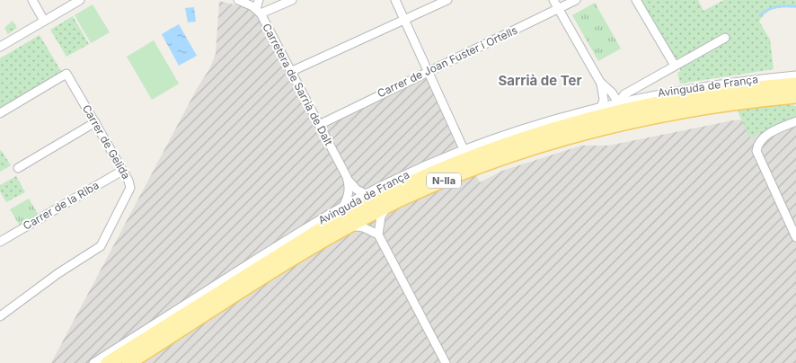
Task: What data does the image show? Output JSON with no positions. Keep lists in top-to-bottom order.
{
  "streets": {
    "main road": ["Avinguda de França", "N-IIa"],
    "street": [
      "Carrer de Joan Fuster i Ortells",
      "Carretera de Sarrià de Dalt",
      "Carrer de Gelida",
      "Carrer de la Riba"
    ]
  },
  "crossings": [
    ["Carrer de Joan Fuster i Ortells", "Carretera de Sarrià de Dalt"],
    ["Carretera de Sarrià de Dalt", "Avinguda de França"],
    ["Carrer de Gelida", "Carrer de la Riba"]
  ],
  "districts": ["Sarrià de Ter"]
}
